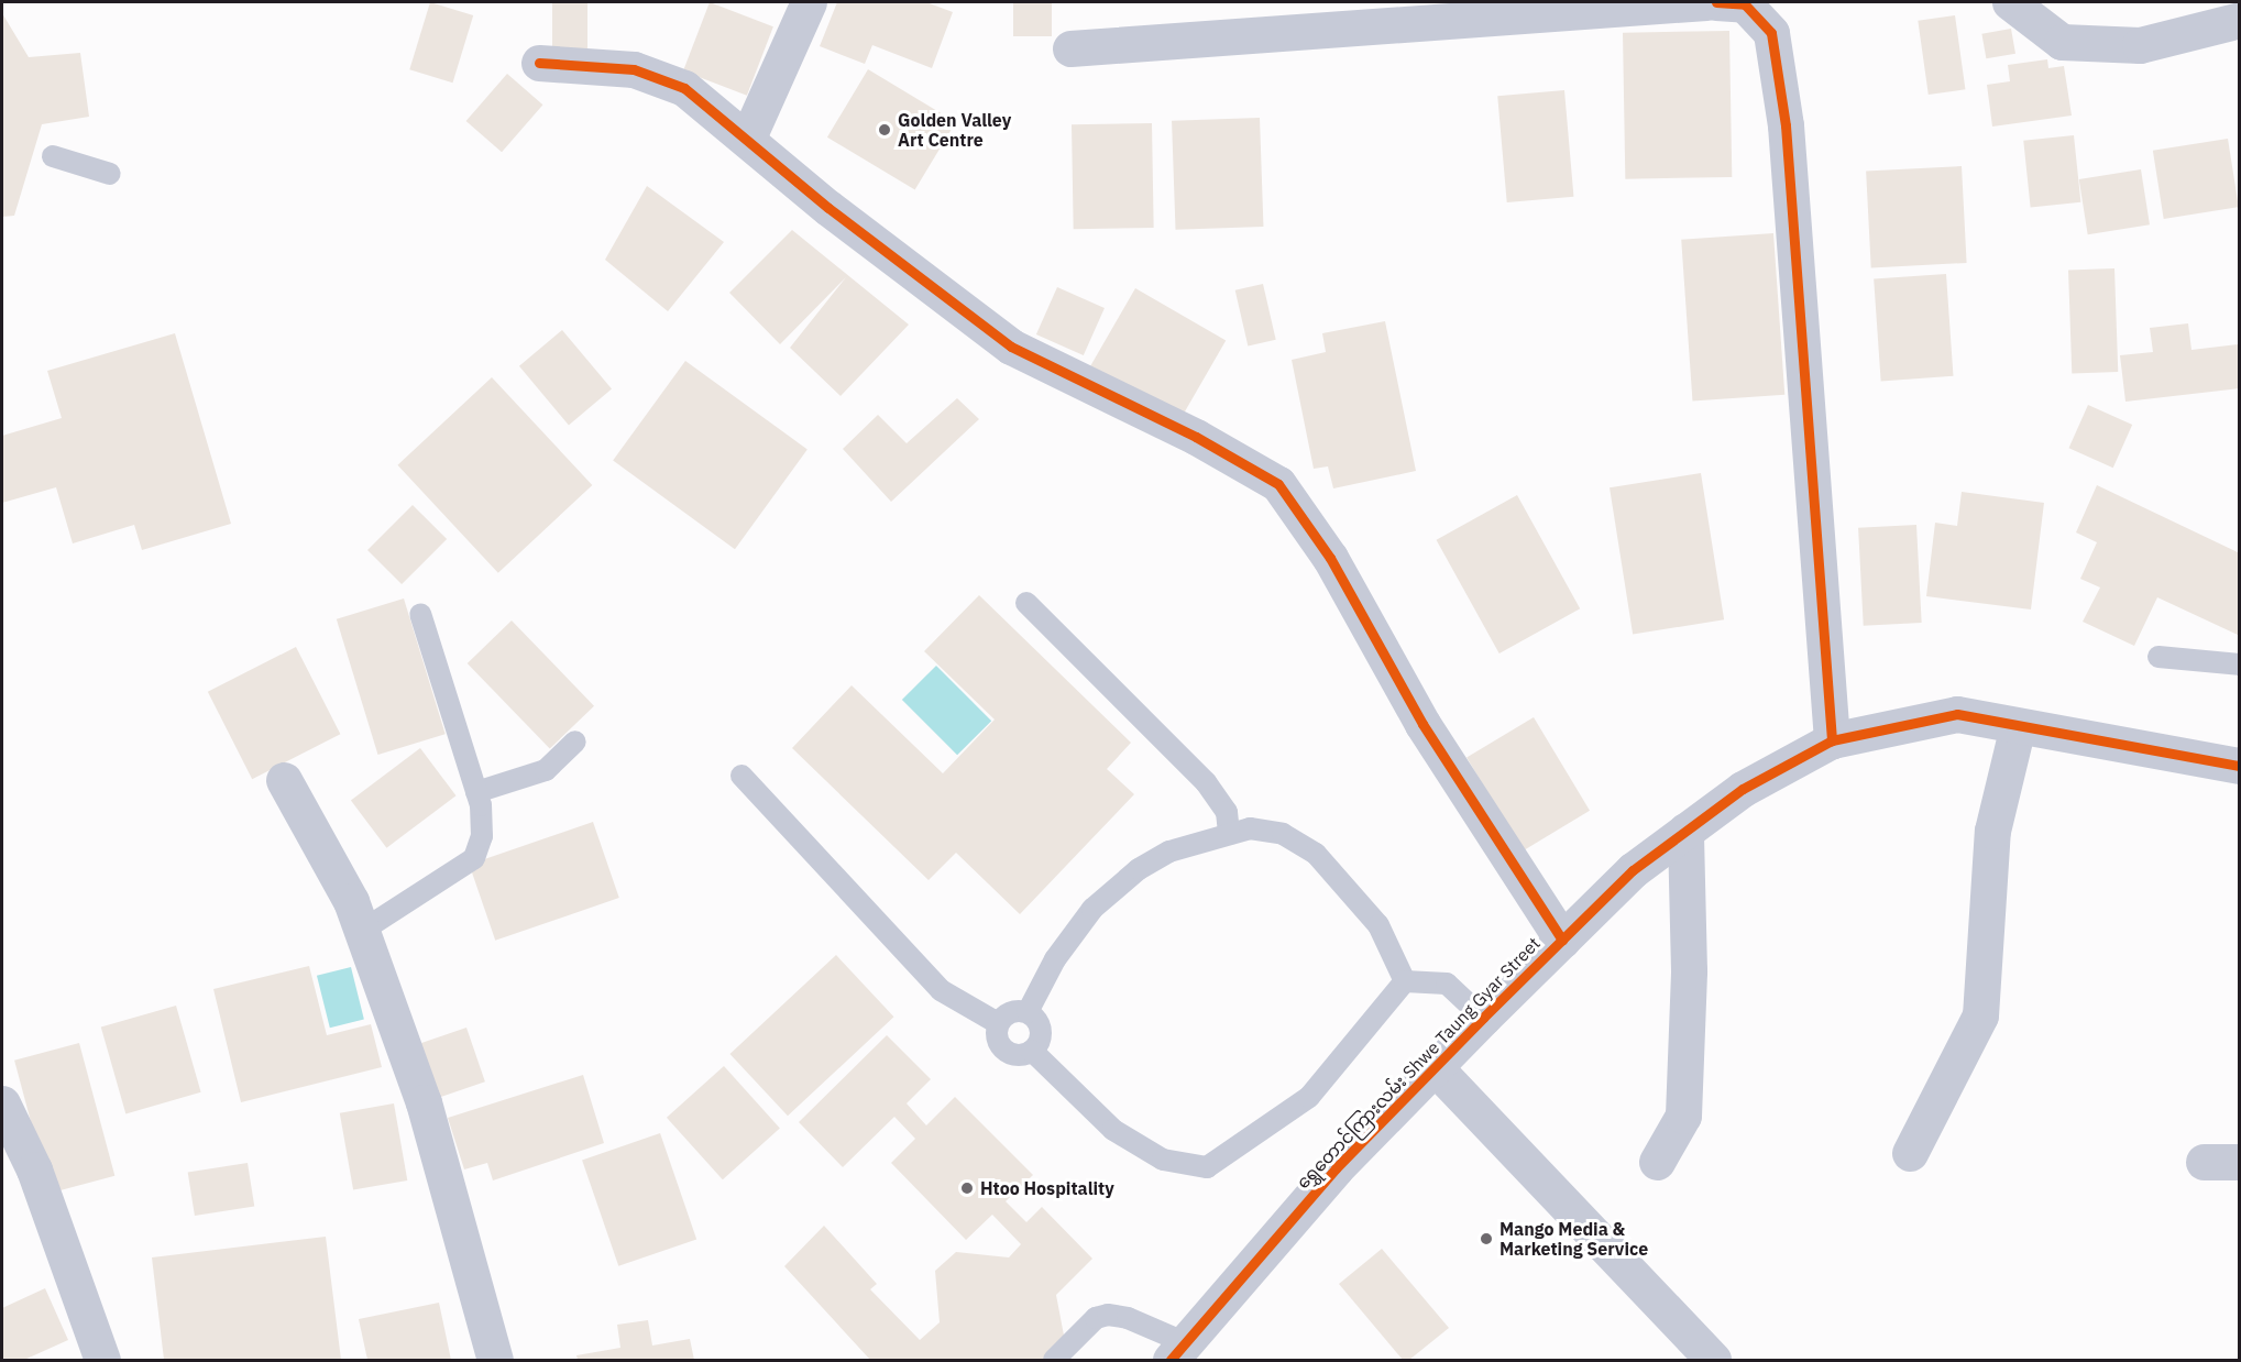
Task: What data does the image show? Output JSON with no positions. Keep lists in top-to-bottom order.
{
  "streets": {
    "street": ["ရွှေတောင်ကြားလမ်း Shwe Taung Gyar Street"]
  },
  "places": ["Golden Valley Art Centre", "Htoo Hospitality", "Mango Media & Marketing Service"]
}
